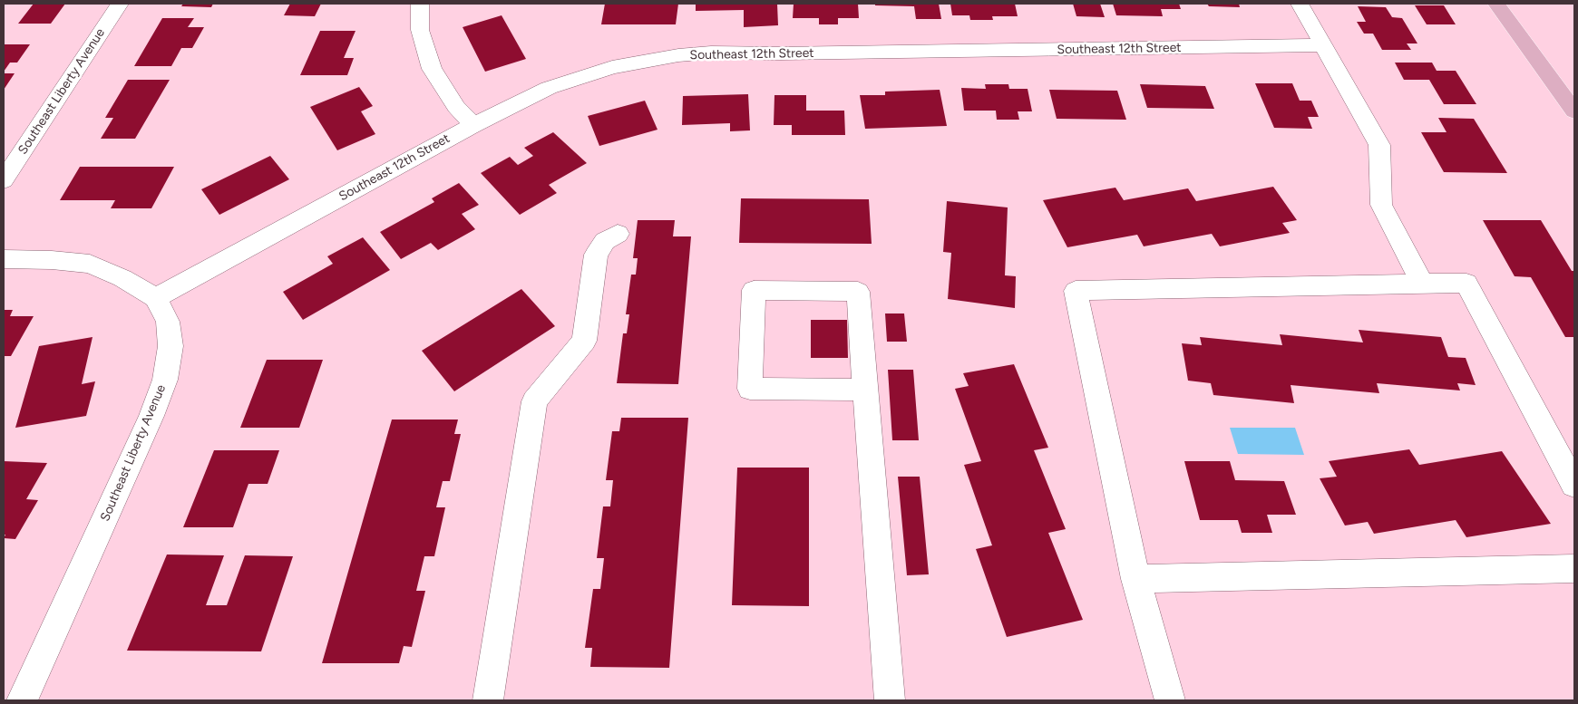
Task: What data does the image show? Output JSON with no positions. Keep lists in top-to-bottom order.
{
  "streets": {
    "street": ["Southeast 12th Street", "Southeast Liberty Avenue"]
  },
  "crossings": [
    ["Southeast 12th Street", "Southeast Liberty Avenue"]
  ]
}
